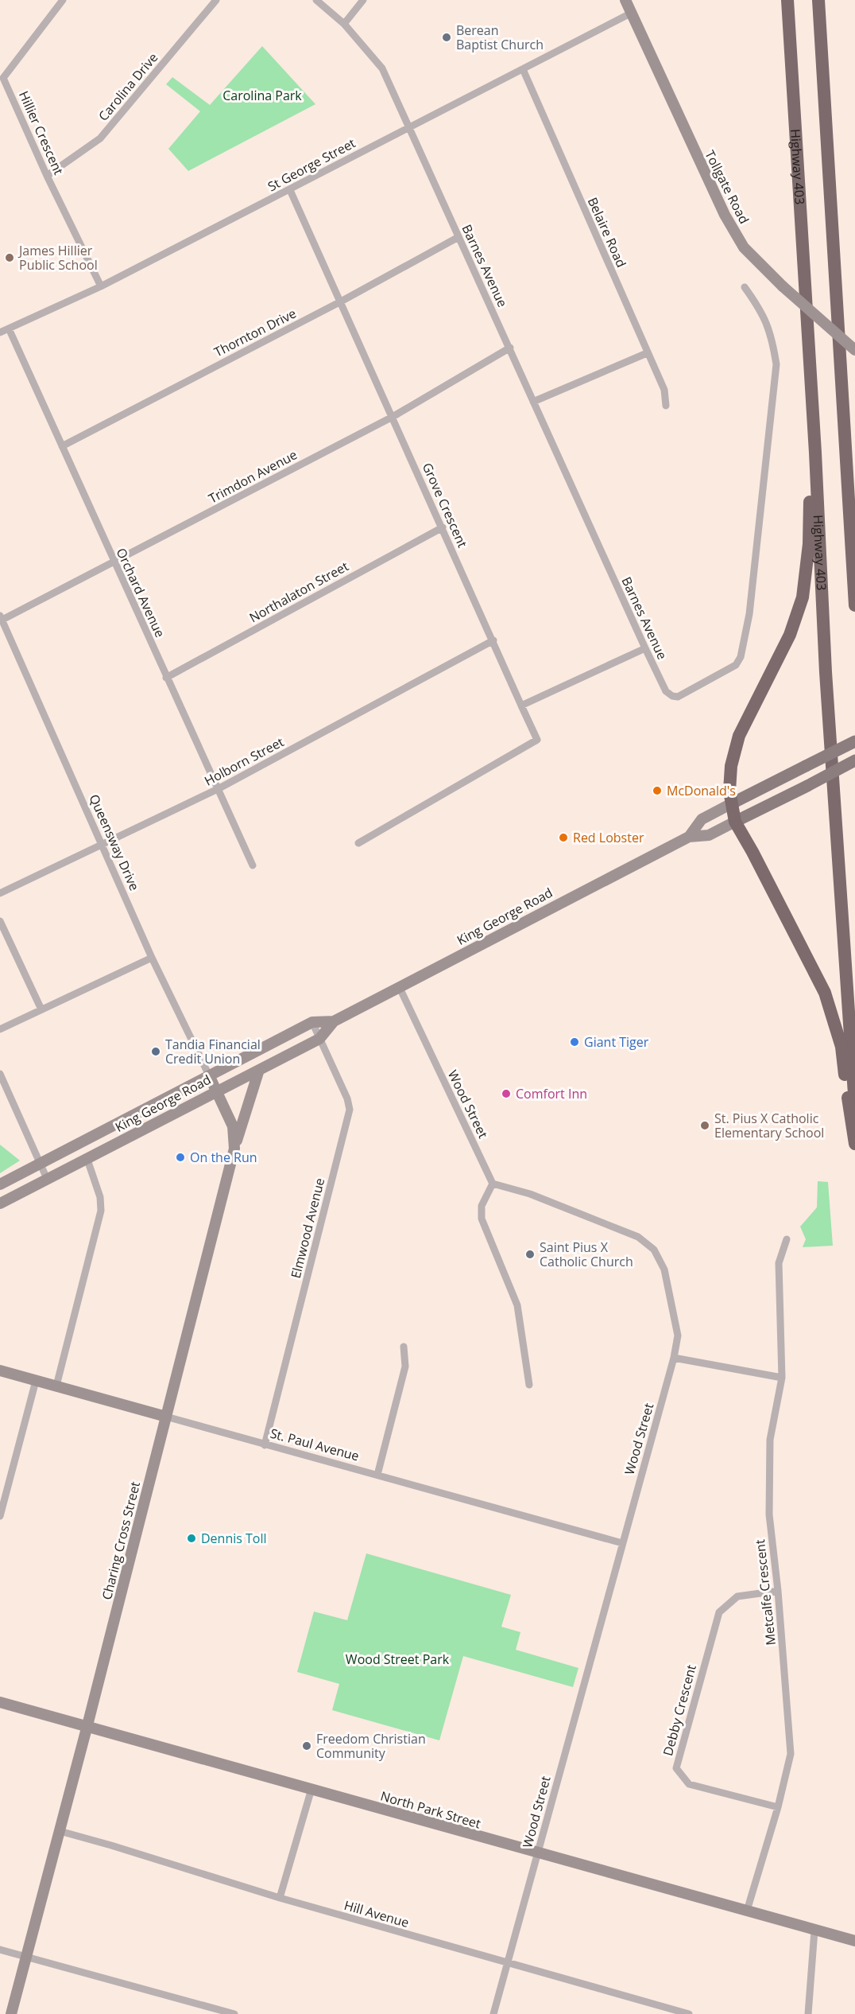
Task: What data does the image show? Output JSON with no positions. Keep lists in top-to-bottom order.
{
  "streets": {
    "highway": ["Highway 403"],
    "main road": [
      "Tollgate Road",
      "King George Road",
      "St. Paul Avenue",
      "Charing Cross Street",
      "North Park Street"
    ],
    "street": [
      "Carolina Drive",
      "Hillier Crescent",
      "St George Street",
      "Belaire Road",
      "Barnes Avenue",
      "Thornton Drive",
      "Trimdon Avenue",
      "Grove Crescent",
      "Northalaton Street",
      "Orchard Avenue",
      "Holborn Street",
      "Queensway Drive",
      "Wood Street",
      "Elmwood Avenue",
      "Metcalfe Crescent",
      "Debby Crescent",
      "Hill Avenue"
    ]
  },
  "crossings": [
    ["Carolina Drive", "Hillier Crescent"],
    ["Hillier Crescent", "St George Street"],
    ["St George Street", "Tollgate Road"],
    ["St George Street", "Belaire Road"],
    ["St George Street", "Barnes Avenue"],
    ["St George Street", "Grove Crescent"],
    ["St George Street", "Orchard Avenue"],
    ["Barnes Avenue", "Thornton Drive"],
    ["Barnes Avenue", "Trimdon Avenue"],
    ["Thornton Drive", "Grove Crescent"],
    ["Thornton Drive", "Orchard Avenue"],
    ["Trimdon Avenue", "Grove Crescent"],
    ["Trimdon Avenue", "Orchard Avenue"],
    ["Trimdon Avenue", "Queensway Drive"],
    ["Grove Crescent", "Northalaton Street"],
    ["Grove Crescent", "Holborn Street"],
    ["Northalaton Street", "Orchard Avenue"],
    ["Orchard Avenue", "Holborn Street"],
    ["Holborn Street", "Queensway Drive"],
    ["Queensway Drive", "King George Road"],
    ["Queensway Drive", "Charing Cross Street"],
    ["King George Road", "Wood Street"],
    ["King George Road", "Elmwood Avenue"],
    ["King George Road", "Charing Cross Street"],
    ["Wood Street", "St. Paul Avenue"],
    ["Wood Street", "North Park Street"],
    ["Wood Street", "Hill Avenue"],
    ["Elmwood Avenue", "St. Paul Avenue"],
    ["St. Paul Avenue", "Charing Cross Street"],
    ["Charing Cross Street", "North Park Street"],
    ["Charing Cross Street", "Hill Avenue"],
    ["Metcalfe Crescent", "Debby Crescent"],
    ["Metcalfe Crescent", "North Park Street"]
  ],
  "parks": ["Carolina Park", "Wood Street Park"],
  "places": [
    "Berean Baptist Church",
    "James Hillier Public School",
    "McDonald's",
    "Red Lobster",
    "Giant Tiger",
    "Tandia Financial Credit Union",
    "Comfort Inn",
    "St. Pius X Catholic Elementary School",
    "On the Run",
    "Saint Pius X Catholic Church",
    "Dennis Toll",
    "Freedom Christian Community"
  ]
}
